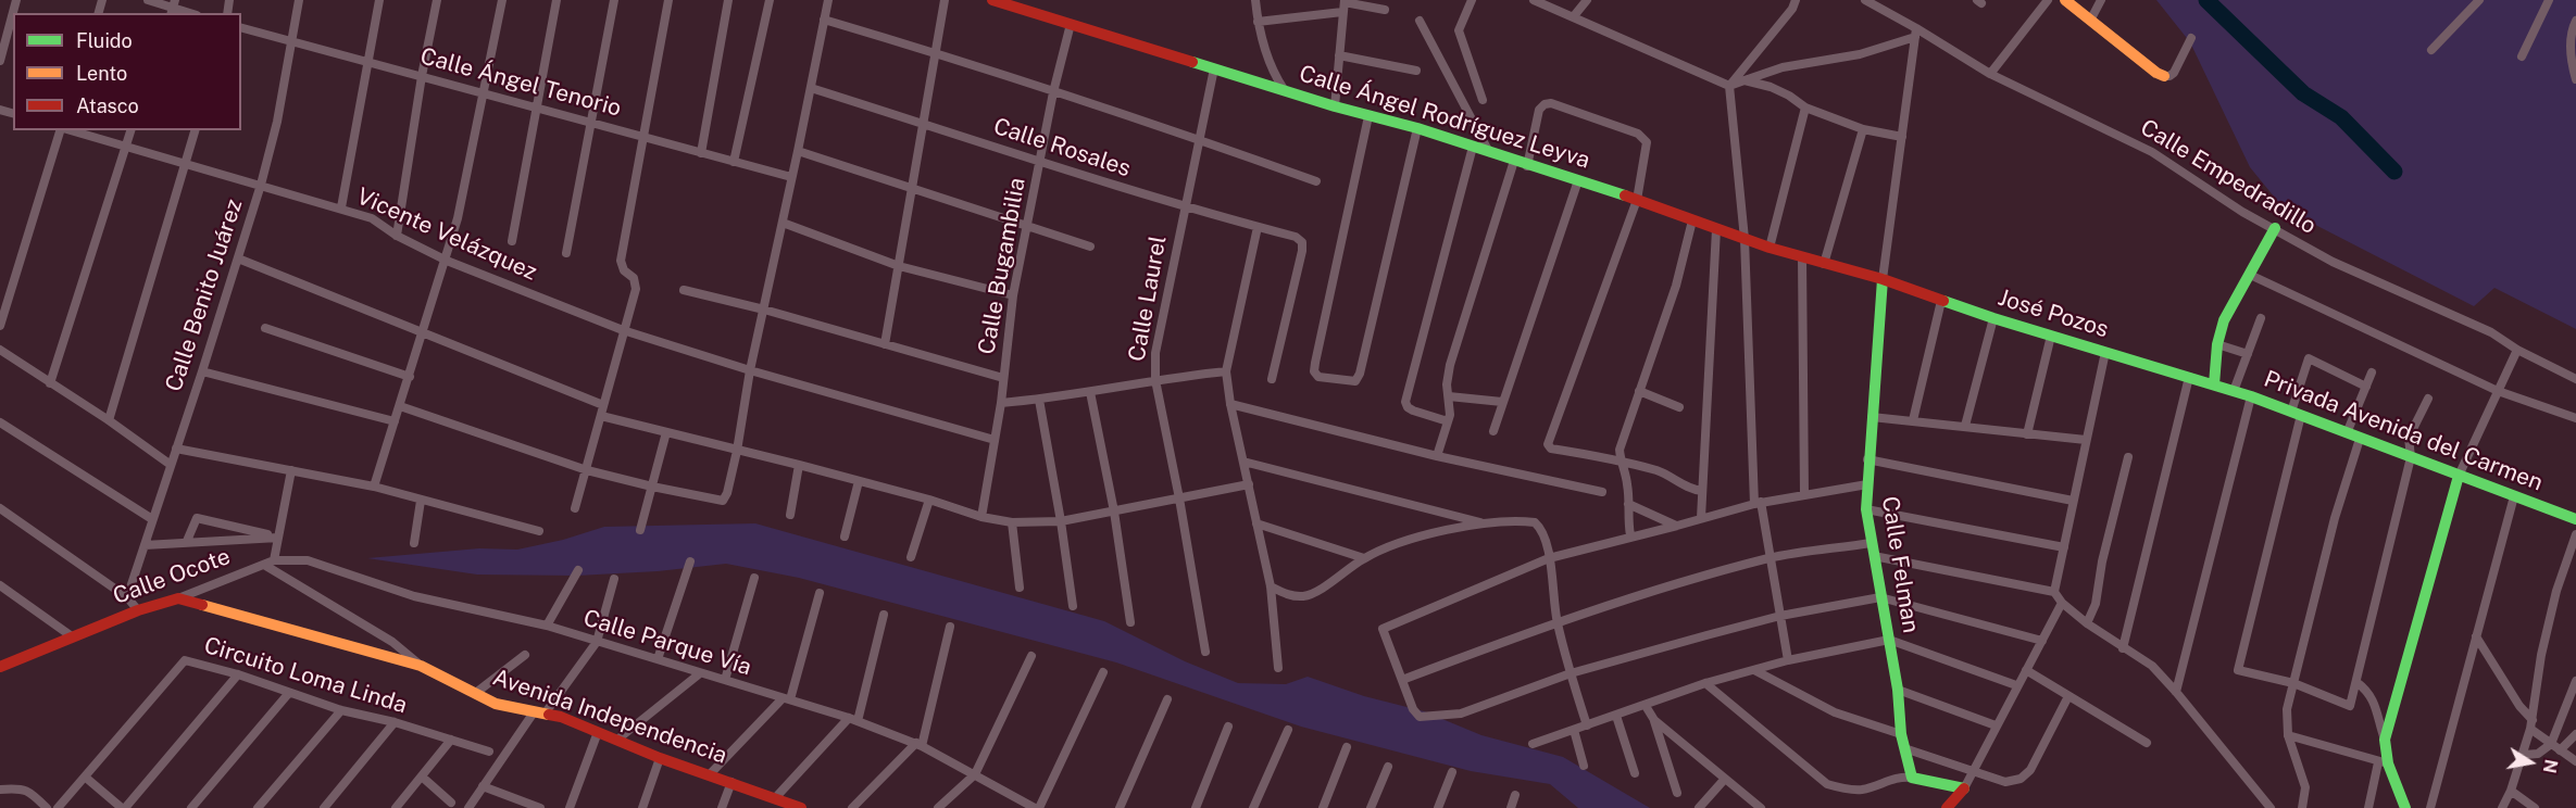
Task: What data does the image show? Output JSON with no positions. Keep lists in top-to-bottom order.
{
  "streets": {
    "street": [
      "Calle Ángel Tenorio",
      "Calle Ángel Rodríguez Leyva",
      "Calle Rosales",
      "Calle Empedradillo",
      "Vicente Velázquez",
      "Calle Bugambilia",
      "Calle Benito Juárez",
      "Calle Laurel",
      "José Pozos",
      "Privada Avenida del Carmen",
      "Calle Felman",
      "Calle Ocote",
      "Calle Parque Vía",
      "Circuito Loma Linda",
      "Avenida Independencia"
    ]
  },
  "crossings": [
    ["Calle Ángel Tenorio", "Calle Benito Juárez"],
    ["Calle Ángel Rodríguez Leyva", "Calle Bugambilia"],
    ["Calle Ángel Rodríguez Leyva", "Calle Laurel"],
    ["Calle Ángel Rodríguez Leyva", "José Pozos"],
    ["Calle Ángel Rodríguez Leyva", "Calle Felman"],
    ["Calle Rosales", "Calle Bugambilia"],
    ["Calle Rosales", "Calle Laurel"],
    ["Vicente Velázquez", "Calle Benito Juárez"],
    ["José Pozos", "Privada Avenida del Carmen"],
    ["José Pozos", "Calle Felman"],
    ["Calle Ocote", "Calle Parque Vía"],
    ["Calle Ocote", "Avenida Independencia"]
  ],
  "legend": ["Fluido", "Lento", "Atasco"],
  "north": "right"
}
